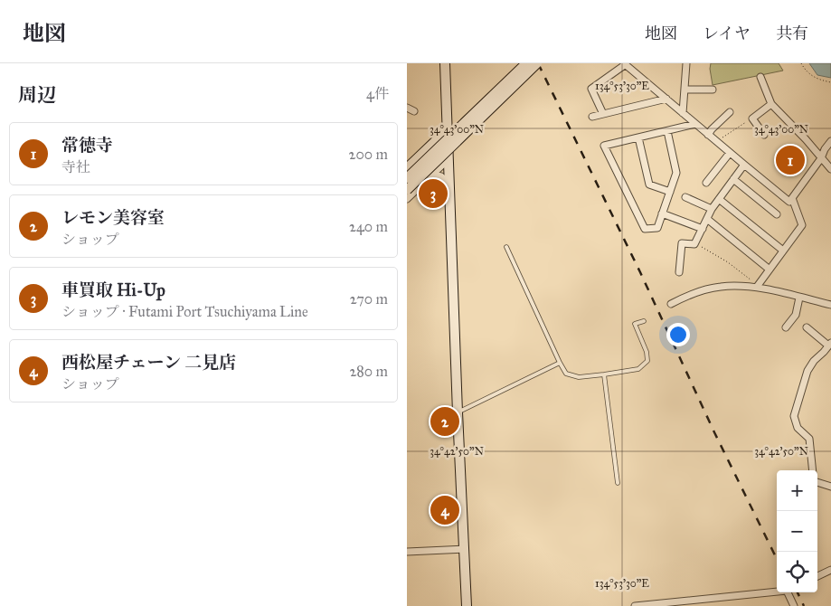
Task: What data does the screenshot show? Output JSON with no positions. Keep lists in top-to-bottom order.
{
  "page": {
    "header": "地図",
    "nav": ["地図", "レイヤ", "共有"],
    "heading": ["周辺", "4件"],
    "list": [
      {
        "mark": "1",
        "name": "常徳寺",
        "note": "寺社",
        "value": "200 m"
      },
      {
        "mark": "2",
        "name": "レモン美容室",
        "note": "ショップ",
        "value": "240 m"
      },
      {
        "mark": "3",
        "name": "車買取 Hi-Up",
        "note": "ショップ · Futami Port Tsuchiyama Line",
        "value": "270 m"
      },
      {
        "mark": "4",
        "name": "西松屋チェーン 二見店",
        "note": "ショップ",
        "value": "280 m"
      }
    ],
    "pins": [
      "1",
      "3",
      "2",
      "4"
    ],
    "map_buttons": ["+", "−"]
  },
  "coordinates": ["134°53'30\"E", "34°43'00\"N", "34°42'50\"N"]
}
